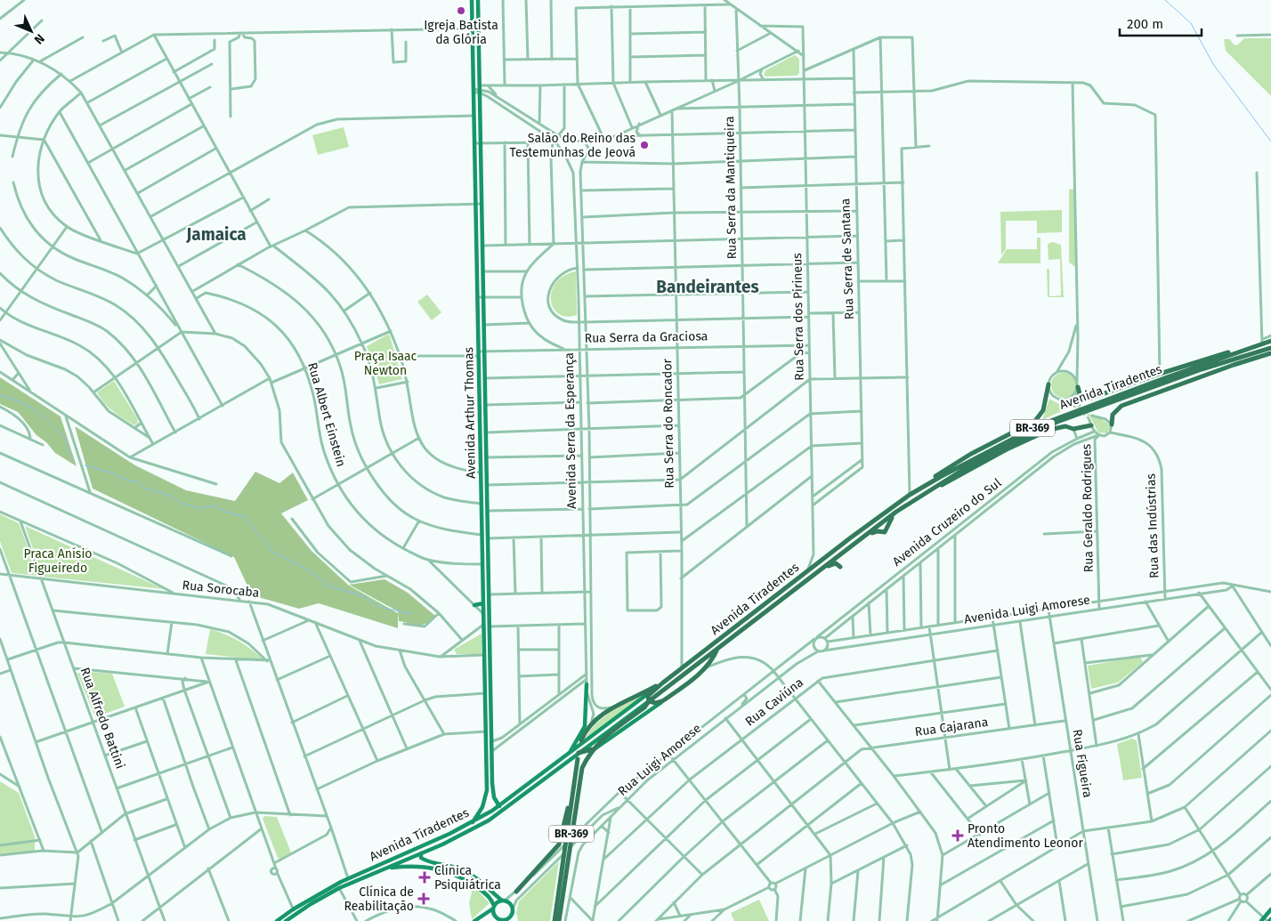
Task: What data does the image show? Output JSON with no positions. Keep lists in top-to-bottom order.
{
  "streets": {
    "highway": ["Avenida Tiradentes", "BR-369"],
    "main road": ["Avenida Arthur Thomas"],
    "street": [
      "Rua Serra da Mantiqueira",
      "Rua Serra de Santana",
      "Rua Serra dos Pirineus",
      "Rua Serra da Graciosa",
      "Rua Albert Einstein",
      "Rua Serra do Roncador",
      "Avenida Serra da Esperança",
      "Rua Geraldo Rodrigues",
      "Avenida Cruzeiro do Sul",
      "Rua das Indústrias",
      "Rua Sorocaba",
      "Avenida Luigi Amorese",
      "Rua Caviúna",
      "Rua Alfredo Battini",
      "Rua Cajarana",
      "Rua Luigi Amorese",
      "Rua Figueira"
    ]
  },
  "crossings": [
    ["Rua Serra da Mantiqueira", "Rua Serra da Graciosa"],
    ["Rua Serra de Santana", "Rua Serra dos Pirineus"],
    ["Rua Serra dos Pirineus", "Rua Serra da Graciosa"],
    ["Rua Serra da Graciosa", "Avenida Arthur Thomas"],
    ["Rua Serra da Graciosa", "Rua Serra do Roncador"],
    ["Rua Serra da Graciosa", "Avenida Serra da Esperança"],
    ["Avenida Tiradentes", "Avenida Arthur Thomas"],
    ["Avenida Tiradentes", "Rua Serra do Roncador"],
    ["Avenida Tiradentes", "BR-369"],
    ["Avenida Arthur Thomas", "Rua Albert Einstein"],
    ["Avenida Arthur Thomas", "Rua Sorocaba"],
    ["BR-369", "Avenida Serra da Esperança"],
    ["Rua Geraldo Rodrigues", "Avenida Cruzeiro do Sul"],
    ["Rua Geraldo Rodrigues", "Avenida Luigi Amorese"],
    ["Avenida Cruzeiro do Sul", "Rua das Indústrias"],
    ["Avenida Cruzeiro do Sul", "Avenida Luigi Amorese"],
    ["Avenida Cruzeiro do Sul", "Rua Luigi Amorese"],
    ["Rua das Indústrias", "Avenida Luigi Amorese"],
    ["Rua Sorocaba", "Rua Alfredo Battini"],
    ["Avenida Luigi Amorese", "Rua Luigi Amorese"],
    ["Avenida Luigi Amorese", "Rua Figueira"],
    ["Rua Cajarana", "Rua Figueira"]
  ],
  "districts": ["Jamaica", "Bandeirantes"],
  "parks": ["Praça Isaac Newton", "Praca Anísio Figueiredo"],
  "places": {
    "other": ["Igreja Batista da Glória", "Salão do Reino das Testemunhas de Jeová"],
    "health": ["Pronto Atendimento Leonor", "Clínica Psiquiátrica", "Clínica de Reabilitação"]
  },
  "scale_bar": "200 m",
  "north": "bottom right"
}
